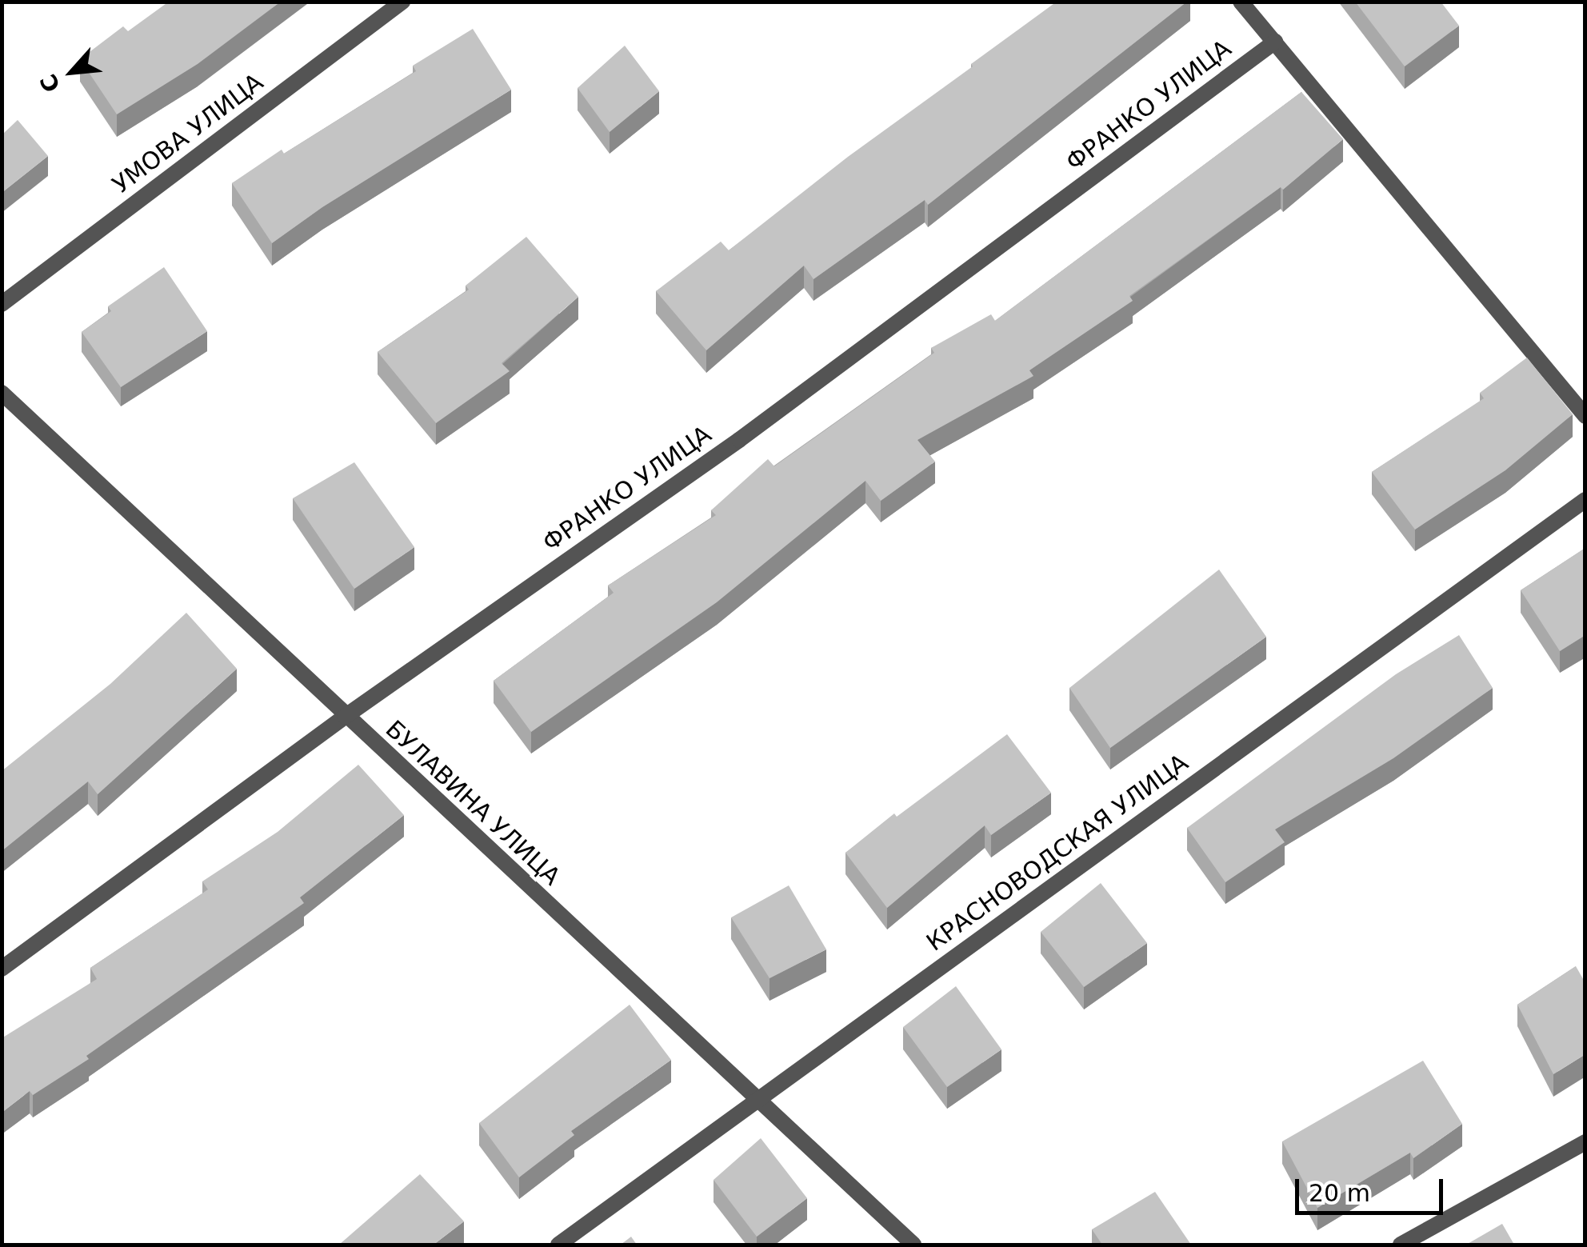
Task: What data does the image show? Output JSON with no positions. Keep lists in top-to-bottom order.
{
  "streets": {
    "street": [
      "ФРАНКО УЛИЦА",
      "УМОВА УЛИЦА",
      "БУЛАВИНА УЛИЦА",
      "КРАСНОВОДСКАЯ УЛИЦА"
    ]
  },
  "crossings": [
    ["ФРАНКО УЛИЦА", "БУЛАВИНА УЛИЦА"],
    ["БУЛАВИНА УЛИЦА", "КРАСНОВОДСКАЯ УЛИЦА"]
  ],
  "scale_bar": "20 m",
  "north": "bottom left"
}
